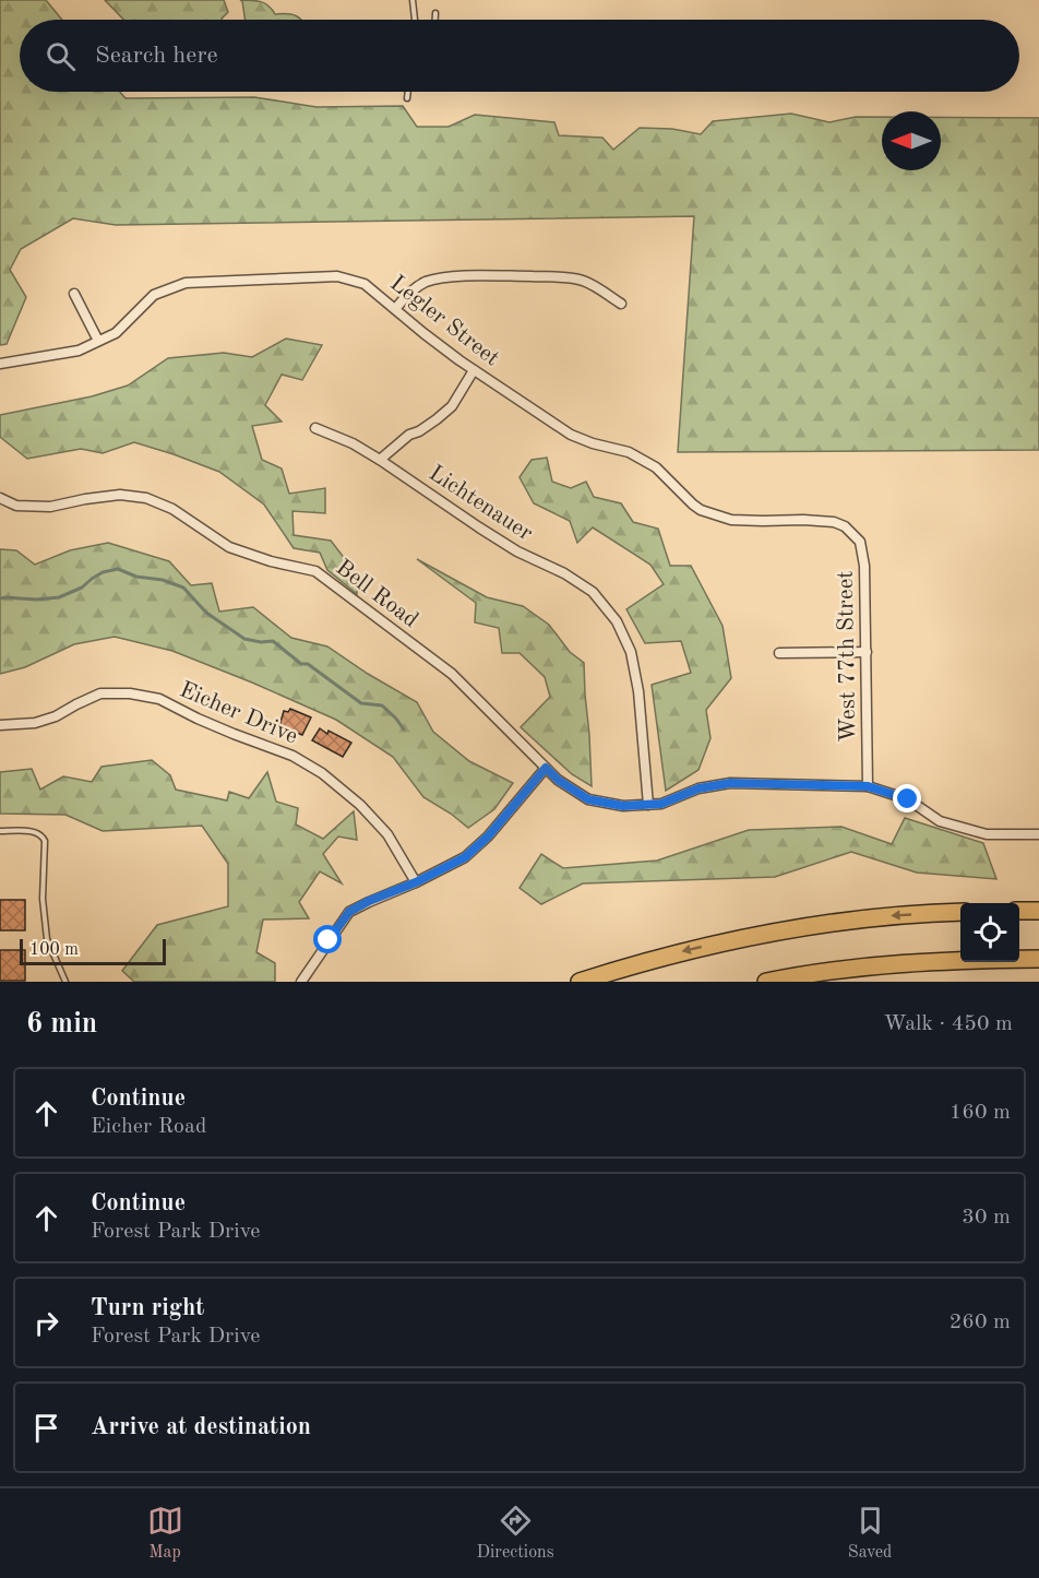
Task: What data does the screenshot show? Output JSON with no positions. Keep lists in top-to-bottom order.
{
  "streets": {
    "street": [
      "Legler Street",
      "Lichtenauer",
      "Bell Road",
      "West 77th Street",
      "Eicher Drive"
    ]
  },
  "crossings": [
    ["Legler Street", "West 77th Street"],
    ["Lichtenauer", "Bell Road"],
    ["Bell Road", "West 77th Street"]
  ],
  "scale_bar": "100 m",
  "north": "left",
  "page": {
    "search": "Search here",
    "scale": "100 m",
    "heading": ["6 min", "Walk · 450 m"],
    "list": [
      ["Continue", "Eicher Road", "160 m"],
      ["Continue", "Forest Park Drive", "30 m"],
      ["Turn right", "Forest Park Drive", "260 m"],
      "Arrive at destination"
    ],
    "nav": ["Map", "Directions", "Saved"]
  }
}
